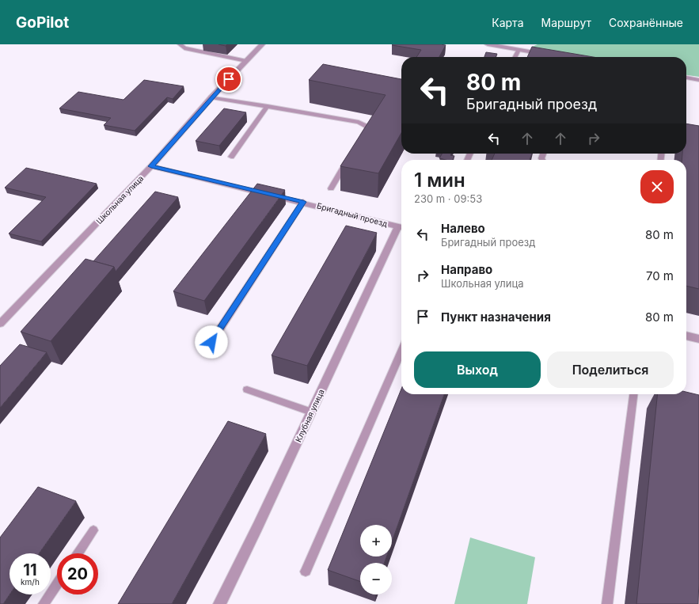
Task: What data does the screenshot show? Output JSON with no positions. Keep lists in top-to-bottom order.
{
  "streets": {
    "street": ["Школьная улица", "Бригадный проезд", "Клубная улица"]
  },
  "crossings": [
    ["Школьная улица", "Бригадный проезд"],
    ["Бригадный проезд", "Клубная улица"]
  ],
  "page": {
    "header": "GoPilot",
    "nav": ["Карта", "Маршрут", "Сохранённые"],
    "turn": ["80 m", "Бригадный проезд"],
    "heading": ["1 мин", "230 m · 09:53"],
    "list": [
      {
        "name": "Налево",
        "note": "Бригадный проезд",
        "value": "80 m"
      },
      {
        "name": "Направо",
        "note": "Школьная улица",
        "value": "70 m"
      },
      {
        "name": "Пункт назначения",
        "value": "80 m"
      }
    ],
    "buttons": ["Выход", "Поделиться"],
    "map_buttons": ["+", "−"],
    "speed": "11 km/h",
    "limit": "20"
  }
}
